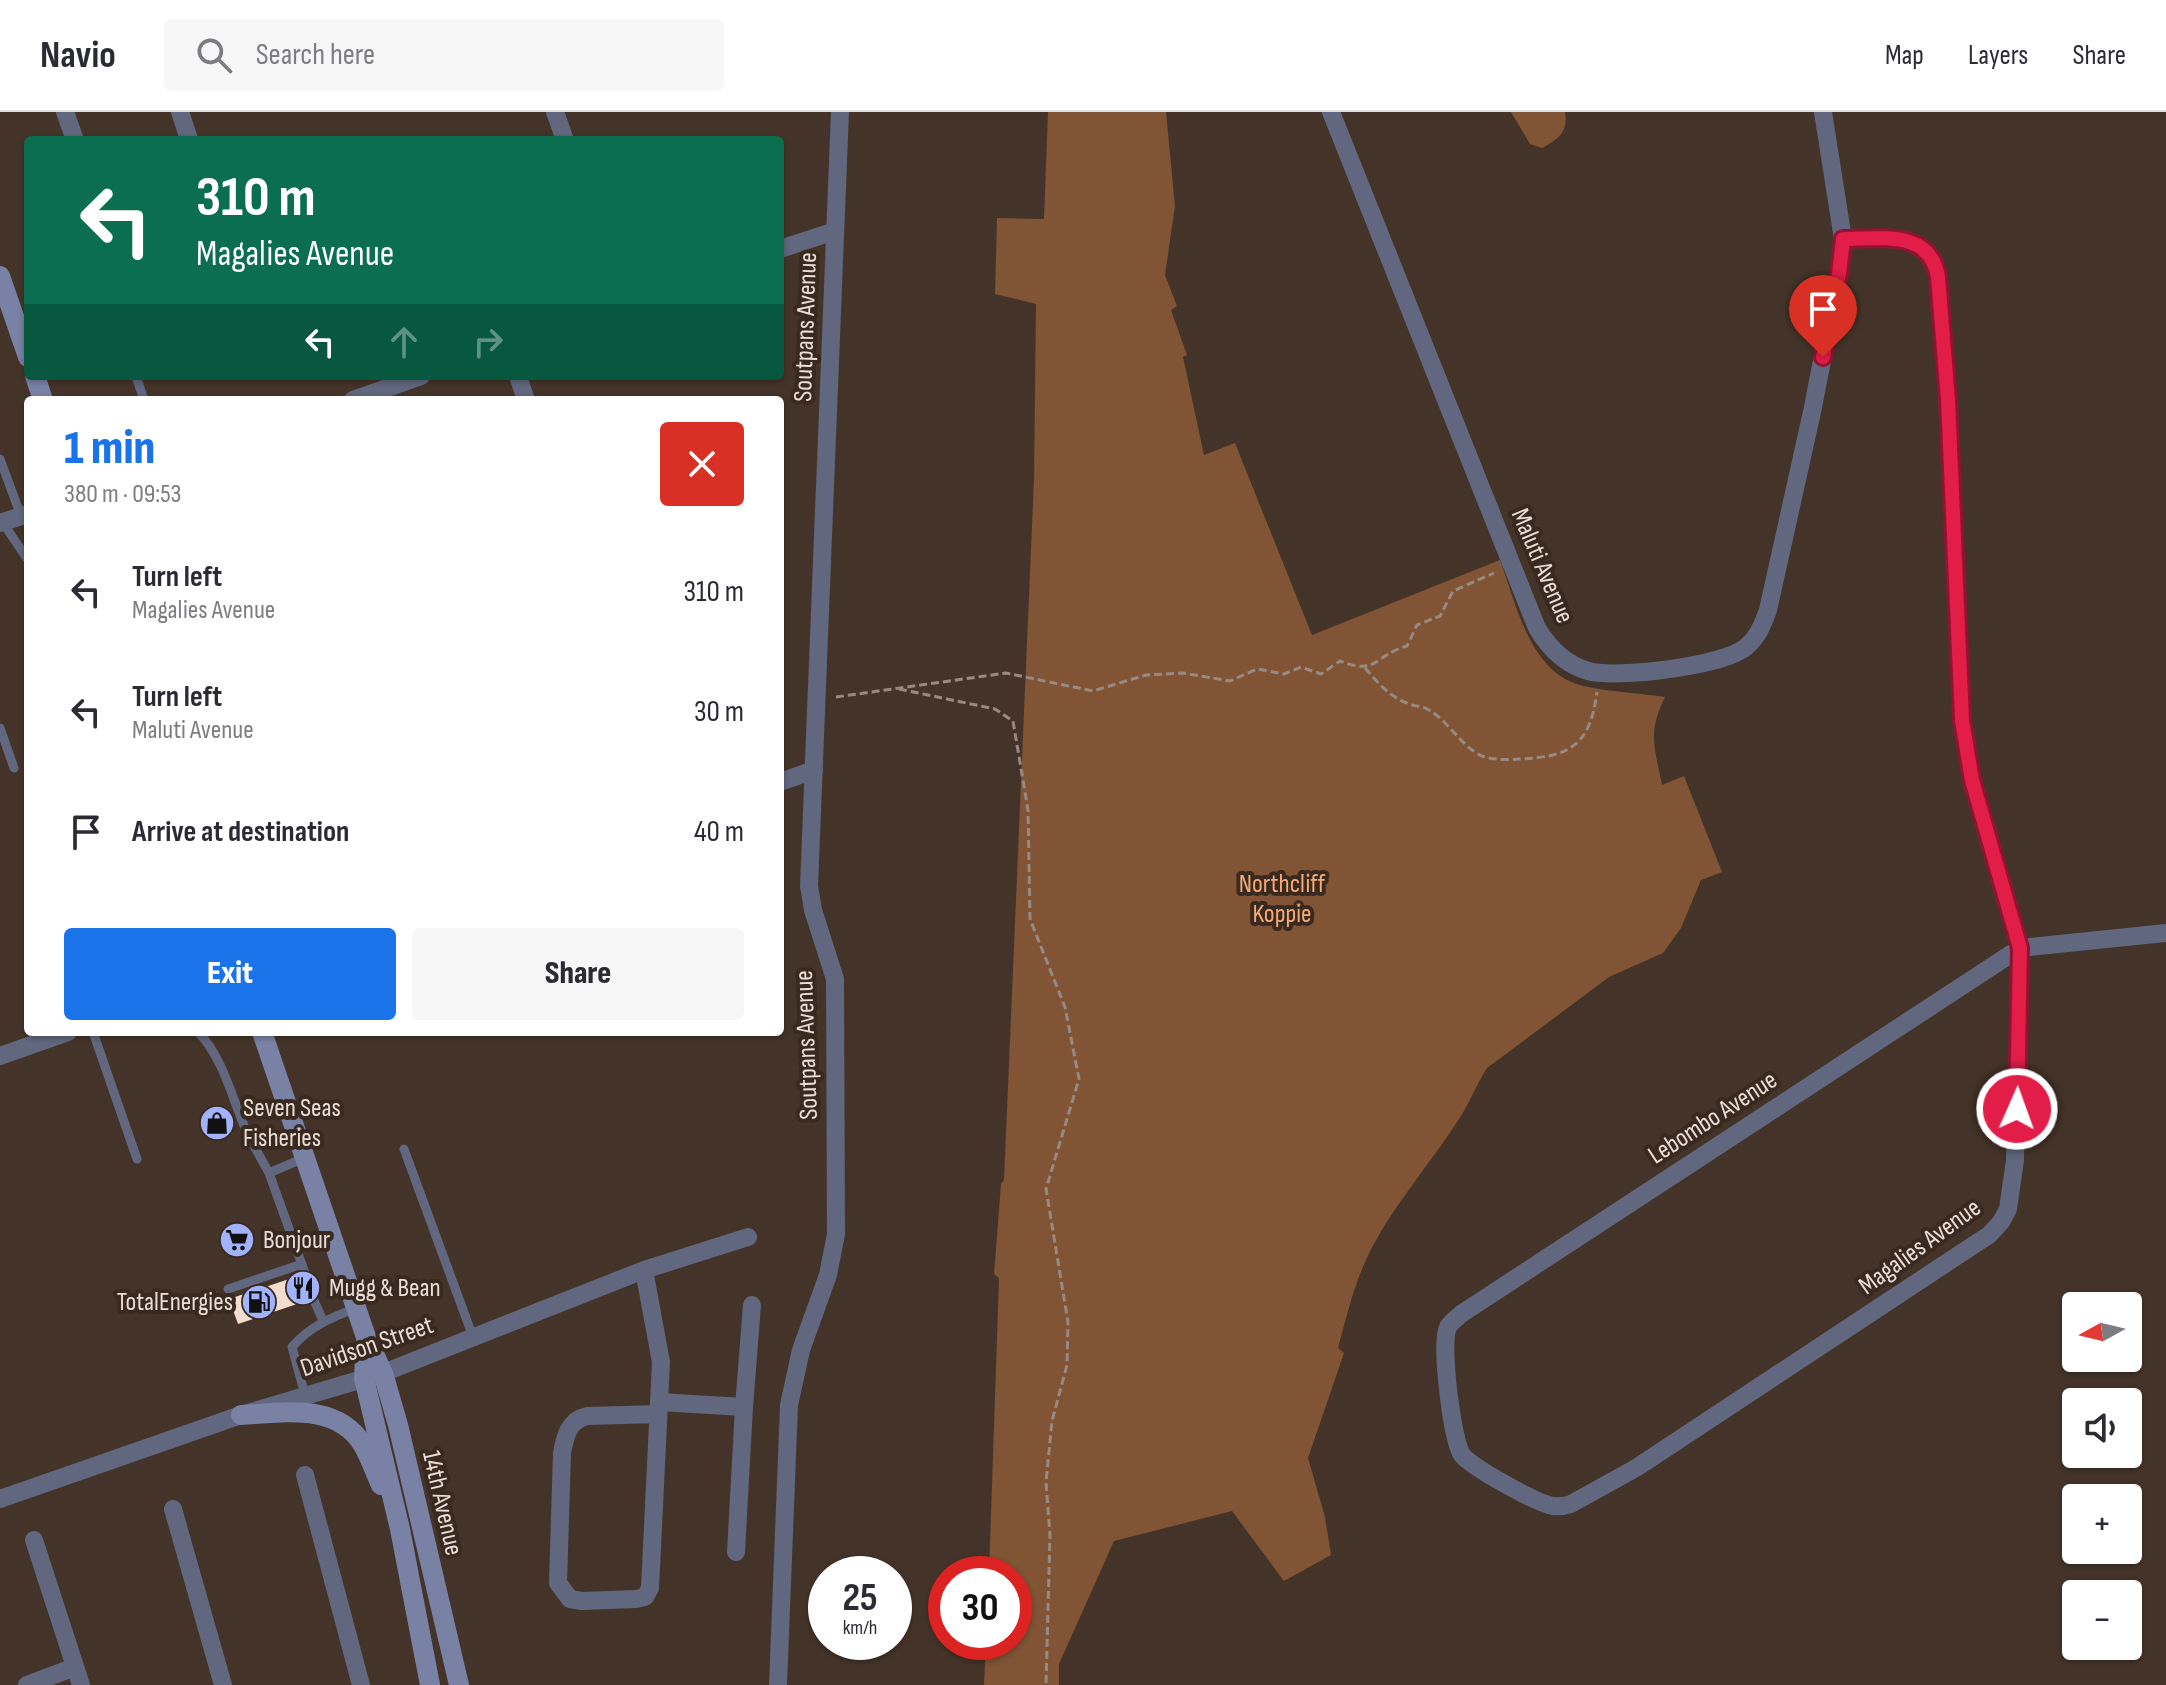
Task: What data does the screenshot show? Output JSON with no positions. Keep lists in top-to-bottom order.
{
  "streets": {
    "main road": ["14th Avenue"],
    "street": [
      "Soutpans Avenue",
      "Maluti Avenue",
      "Lebombo Avenue",
      "Magalies Avenue",
      "Davidson Street"
    ]
  },
  "crossings": [
    ["Maluti Avenue", "Magalies Avenue"],
    ["Lebombo Avenue", "Magalies Avenue"],
    ["Davidson Street", "14th Avenue"]
  ],
  "parks": ["Northcliff Koppie"],
  "places": {
    "shop": ["Seven Seas Fisheries"],
    "supermarket": ["Bonjour"],
    "restaurant": ["Mugg & Bean"],
    "fuel station": ["TotalEnergies"]
  },
  "north": "left",
  "page": {
    "header": "Navio",
    "search": "Search here",
    "nav": ["Map", "Layers", "Share"],
    "turn": ["310 m", "Magalies Avenue"],
    "heading": ["1 min", "380 m · 09:53"],
    "list": [
      {
        "name": "Turn left",
        "note": "Magalies Avenue",
        "value": "310 m"
      },
      {
        "name": "Turn left",
        "note": "Maluti Avenue",
        "value": "30 m"
      },
      {
        "name": "Arrive at destination",
        "value": "40 m"
      }
    ],
    "buttons": ["Exit", "Share"],
    "map_buttons": ["+", "−"],
    "speed": "25 km/h",
    "limit": "30"
  }
}
